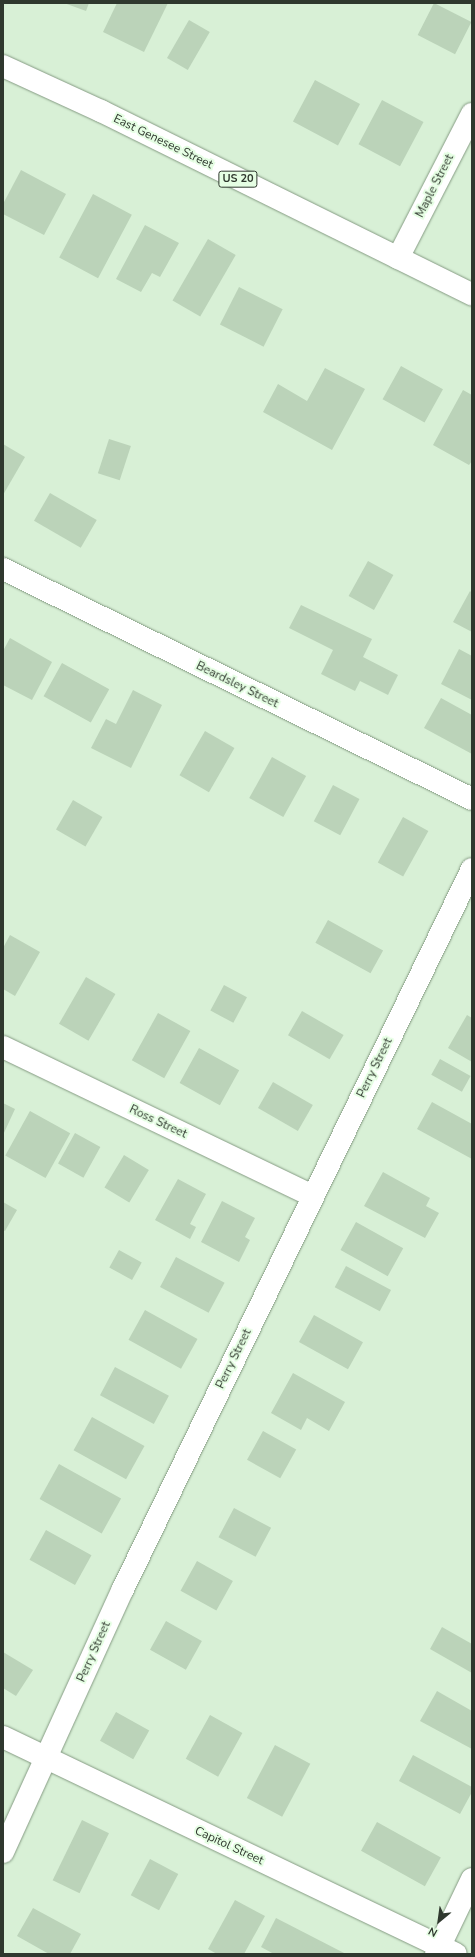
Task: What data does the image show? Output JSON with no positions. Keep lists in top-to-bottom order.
{
  "streets": {
    "main road": [
      "East Genesee Street",
      "US 20",
      "Maple Street",
      "Beardsley Street",
      "Perry Street",
      "Ross Street",
      "Capitol Street"
    ]
  },
  "crossings": [
    ["East Genesee Street", "Maple Street"],
    ["Perry Street", "Ross Street"],
    ["Perry Street", "Capitol Street"]
  ],
  "north": "bottom left"
}
